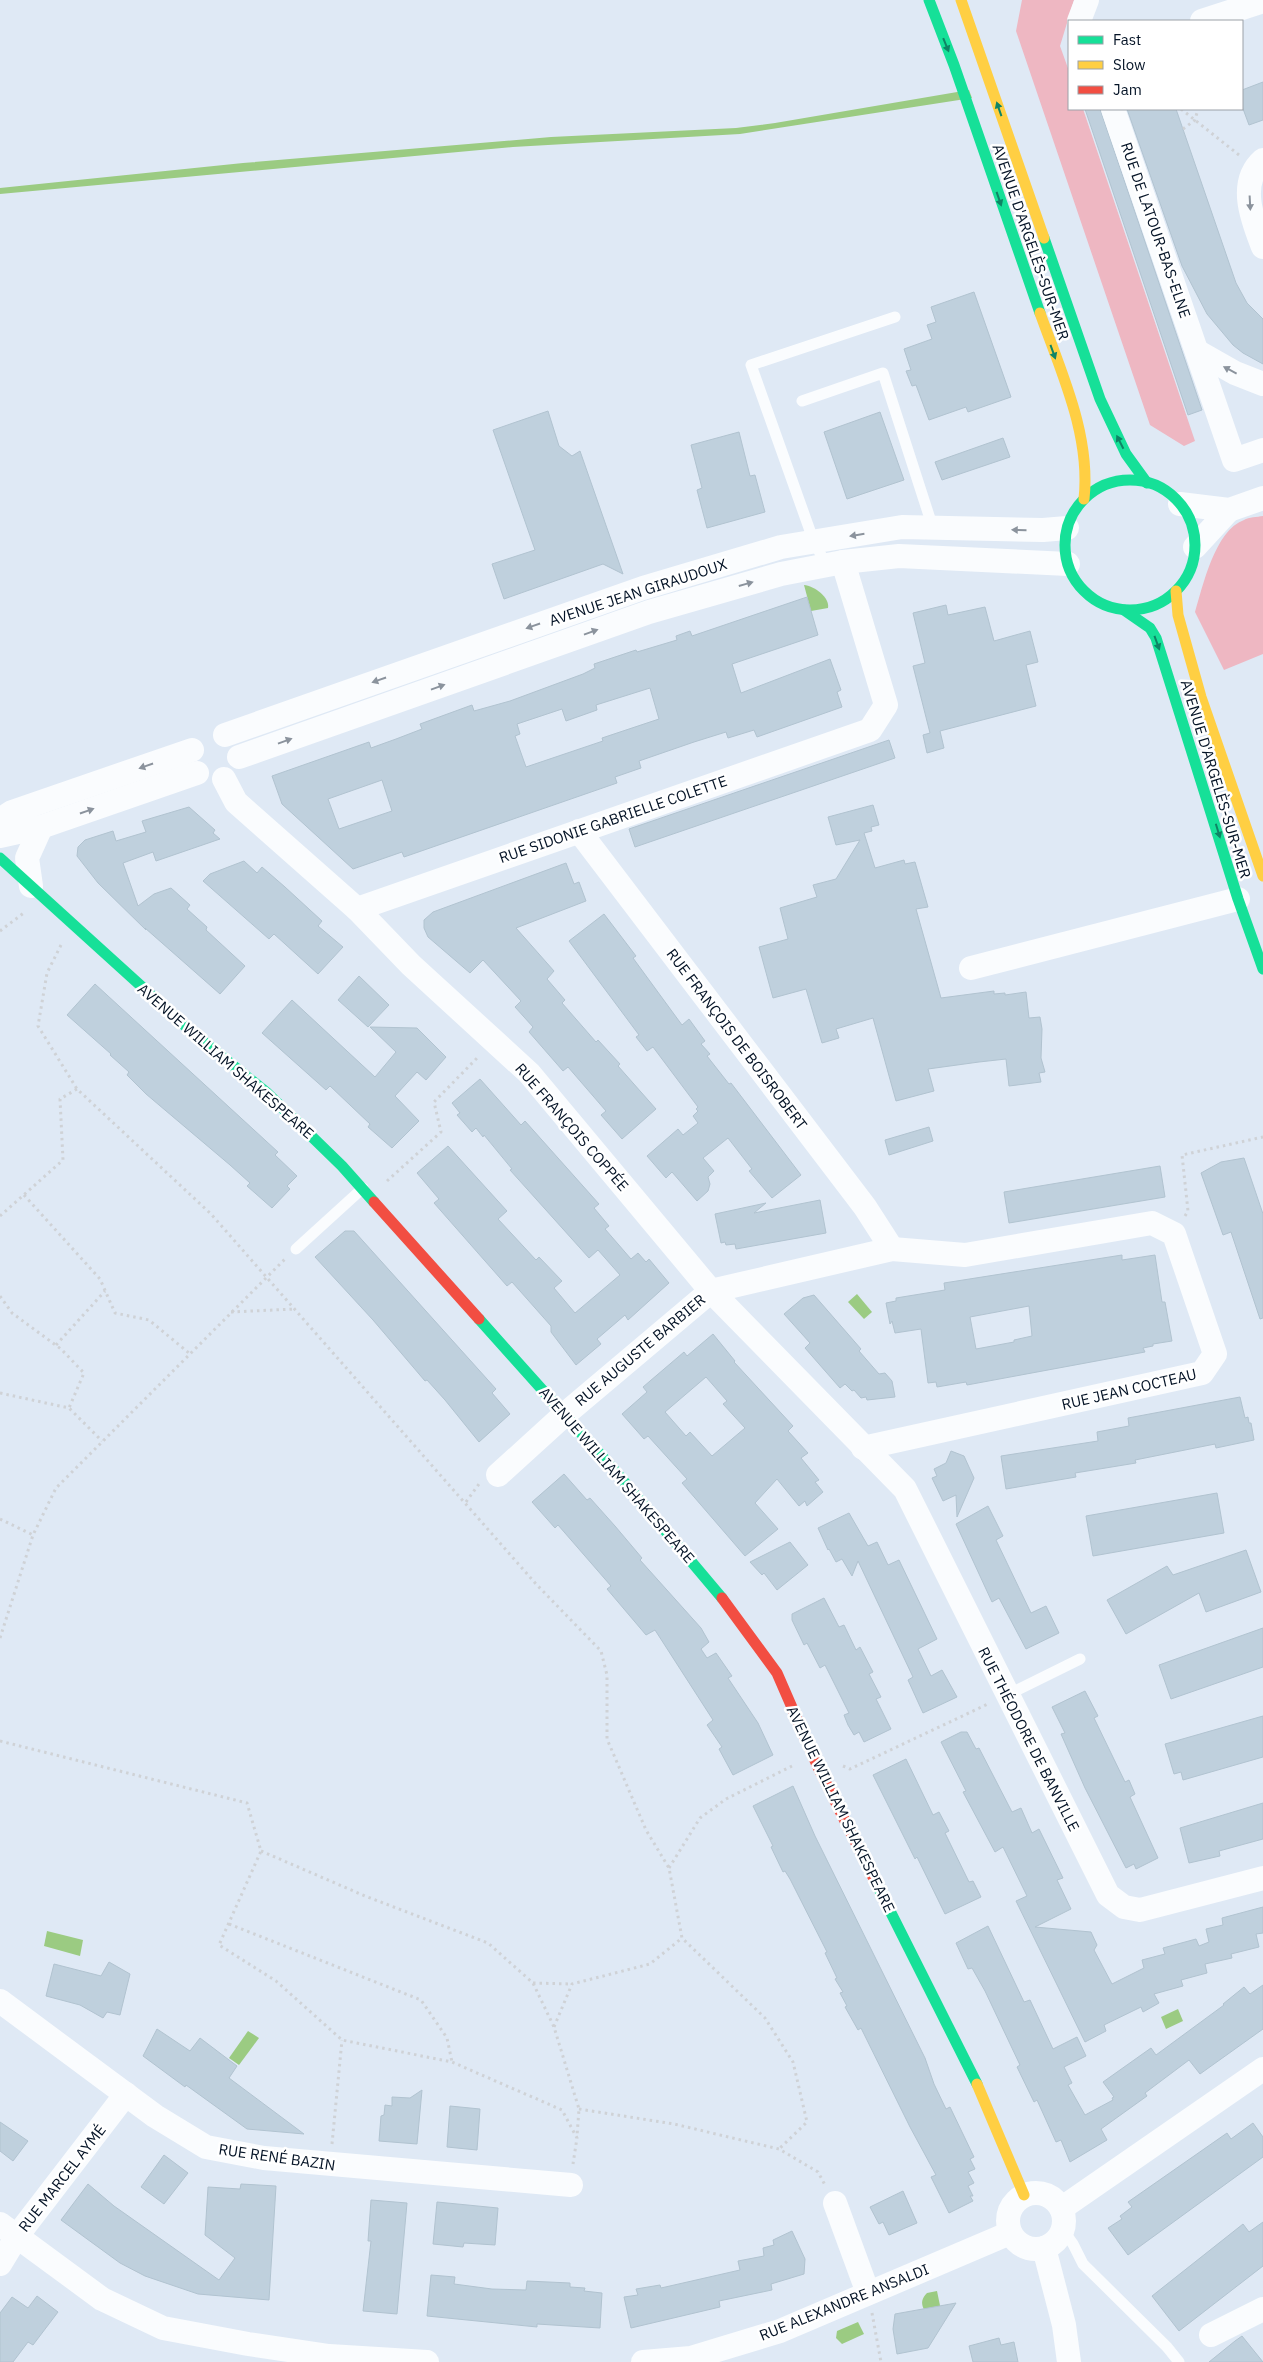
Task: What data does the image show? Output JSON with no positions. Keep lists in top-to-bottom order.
{
  "streets": {
    "main road": ["AVENUE D'ARGELÈS-SUR-MER", "AVENUE WILLIAM SHAKESPEARE"],
    "street": [
      "RUE DE LATOUR-BAS-ELNE",
      "AVENUE JEAN GIRAUDOUX",
      "RUE SIDONIE GABRIELLE COLETTE",
      "RUE FRANÇOIS DE BOISROBERT",
      "RUE FRANÇOIS COPPÉE",
      "RUE AUGUSTE BARBIER",
      "RUE JEAN COCTEAU",
      "RUE THÉODORE DE BANVILLE",
      "RUE RENÉ BAZIN",
      "RUE MARCEL AYMÉ",
      "RUE ALEXANDRE ANSALDI"
    ]
  },
  "crossings": [
    ["AVENUE D'ARGELÈS-SUR-MER", "AVENUE JEAN GIRAUDOUX"],
    ["AVENUE JEAN GIRAUDOUX", "RUE SIDONIE GABRIELLE COLETTE"],
    ["AVENUE JEAN GIRAUDOUX", "RUE FRANÇOIS COPPÉE"],
    ["RUE SIDONIE GABRIELLE COLETTE", "RUE FRANÇOIS DE BOISROBERT"],
    ["RUE SIDONIE GABRIELLE COLETTE", "RUE FRANÇOIS COPPÉE"],
    ["RUE FRANÇOIS DE BOISROBERT", "RUE AUGUSTE BARBIER"],
    ["AVENUE WILLIAM SHAKESPEARE", "RUE AUGUSTE BARBIER"],
    ["AVENUE WILLIAM SHAKESPEARE", "RUE ALEXANDRE ANSALDI"],
    ["RUE FRANÇOIS COPPÉE", "RUE AUGUSTE BARBIER"],
    ["RUE FRANÇOIS COPPÉE", "RUE JEAN COCTEAU"],
    ["RUE FRANÇOIS COPPÉE", "RUE THÉODORE DE BANVILLE"],
    ["RUE JEAN COCTEAU", "RUE THÉODORE DE BANVILLE"],
    ["RUE RENÉ BAZIN", "RUE MARCEL AYMÉ"]
  ],
  "legend": ["Fast", "Slow", "Jam"]
}
